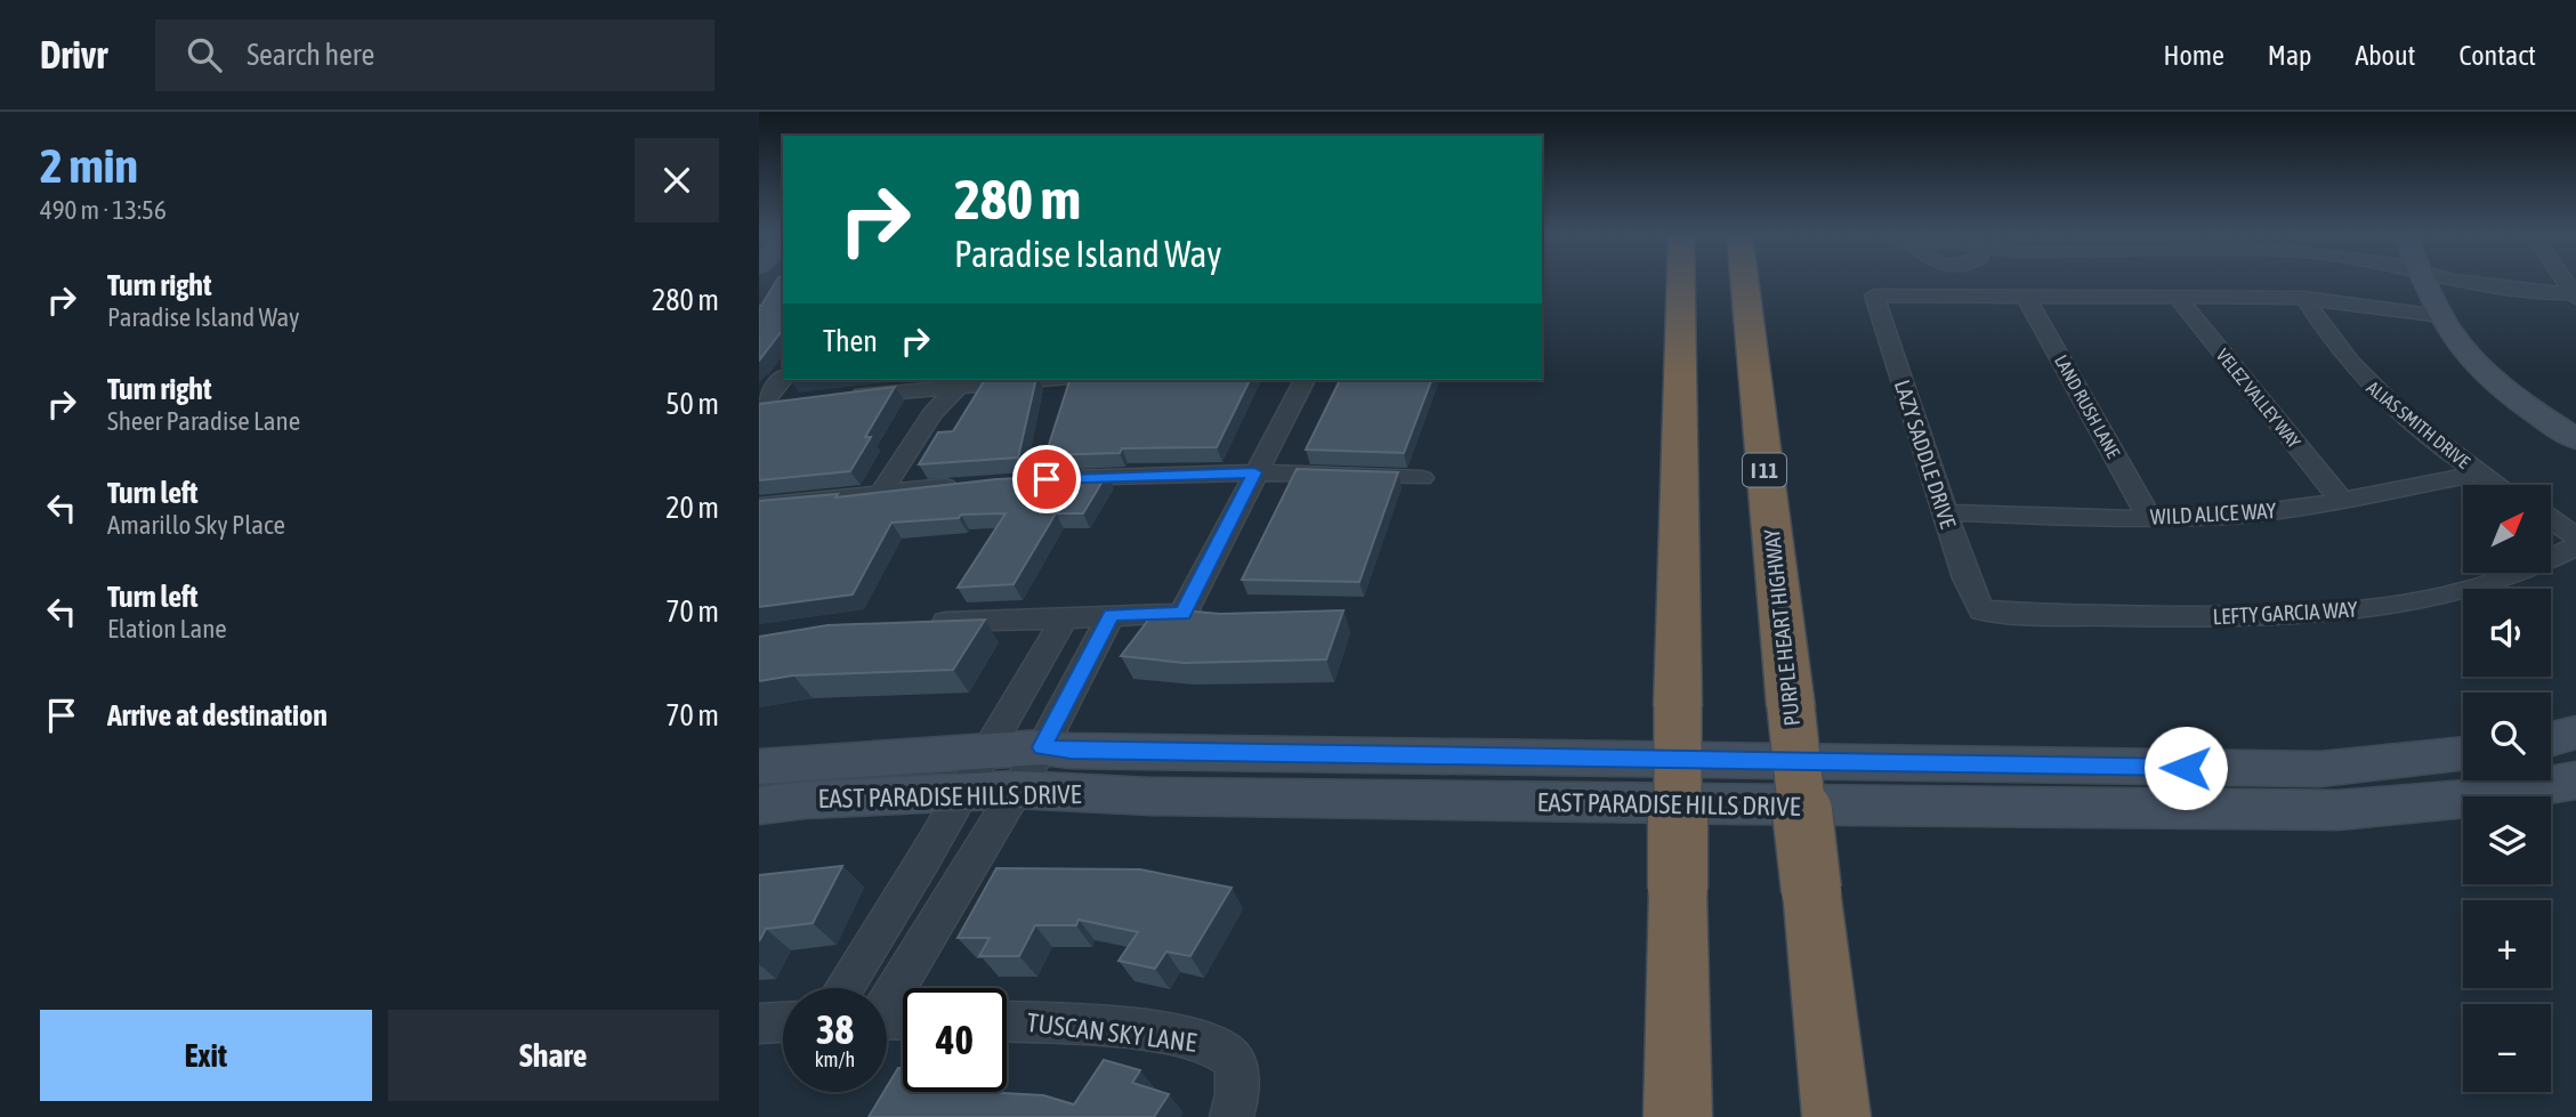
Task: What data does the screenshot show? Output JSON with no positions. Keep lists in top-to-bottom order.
{
  "streets": {
    "highway": ["I 11", "PURPLE HEART HIGHWAY"],
    "street": [
      "VELEZ VALLEY WAY",
      "LAND RUSH LANE",
      "ALIAS SMITH DRIVE",
      "LAZY SADDLE DRIVE",
      "WILD ALICE WAY",
      "LEFTY GARCIA WAY",
      "EAST PARADISE HILLS DRIVE",
      "TUSCAN SKY LANE"
    ]
  },
  "crossings": [
    ["VELEZ VALLEY WAY", "WILD ALICE WAY"],
    ["LAND RUSH LANE", "WILD ALICE WAY"],
    ["ALIAS SMITH DRIVE", "WILD ALICE WAY"],
    ["LAZY SADDLE DRIVE", "WILD ALICE WAY"],
    ["LAZY SADDLE DRIVE", "LEFTY GARCIA WAY"]
  ],
  "north": "top right",
  "page": {
    "header": "Drivr",
    "search": "Search here",
    "nav": [
      "Home",
      "Map",
      "About",
      "Contact"
    ],
    "heading": ["2 min", "490 m · 13:56"],
    "turn": ["280 m", "Paradise Island Way"],
    "list": [
      {
        "name": "Turn right",
        "note": "Paradise Island Way",
        "value": "280 m"
      },
      {
        "name": "Turn right",
        "note": "Sheer Paradise Lane",
        "value": "50 m"
      },
      {
        "name": "Turn left",
        "note": "Amarillo Sky Place",
        "value": "20 m"
      },
      {
        "name": "Turn left",
        "note": "Elation Lane",
        "value": "70 m"
      },
      {
        "name": "Arrive at destination",
        "value": "70 m"
      }
    ],
    "then": "Then",
    "map_buttons": ["+", "−"],
    "speed": "38 km/h",
    "limit": "40",
    "buttons": ["Exit", "Share"]
  }
}
